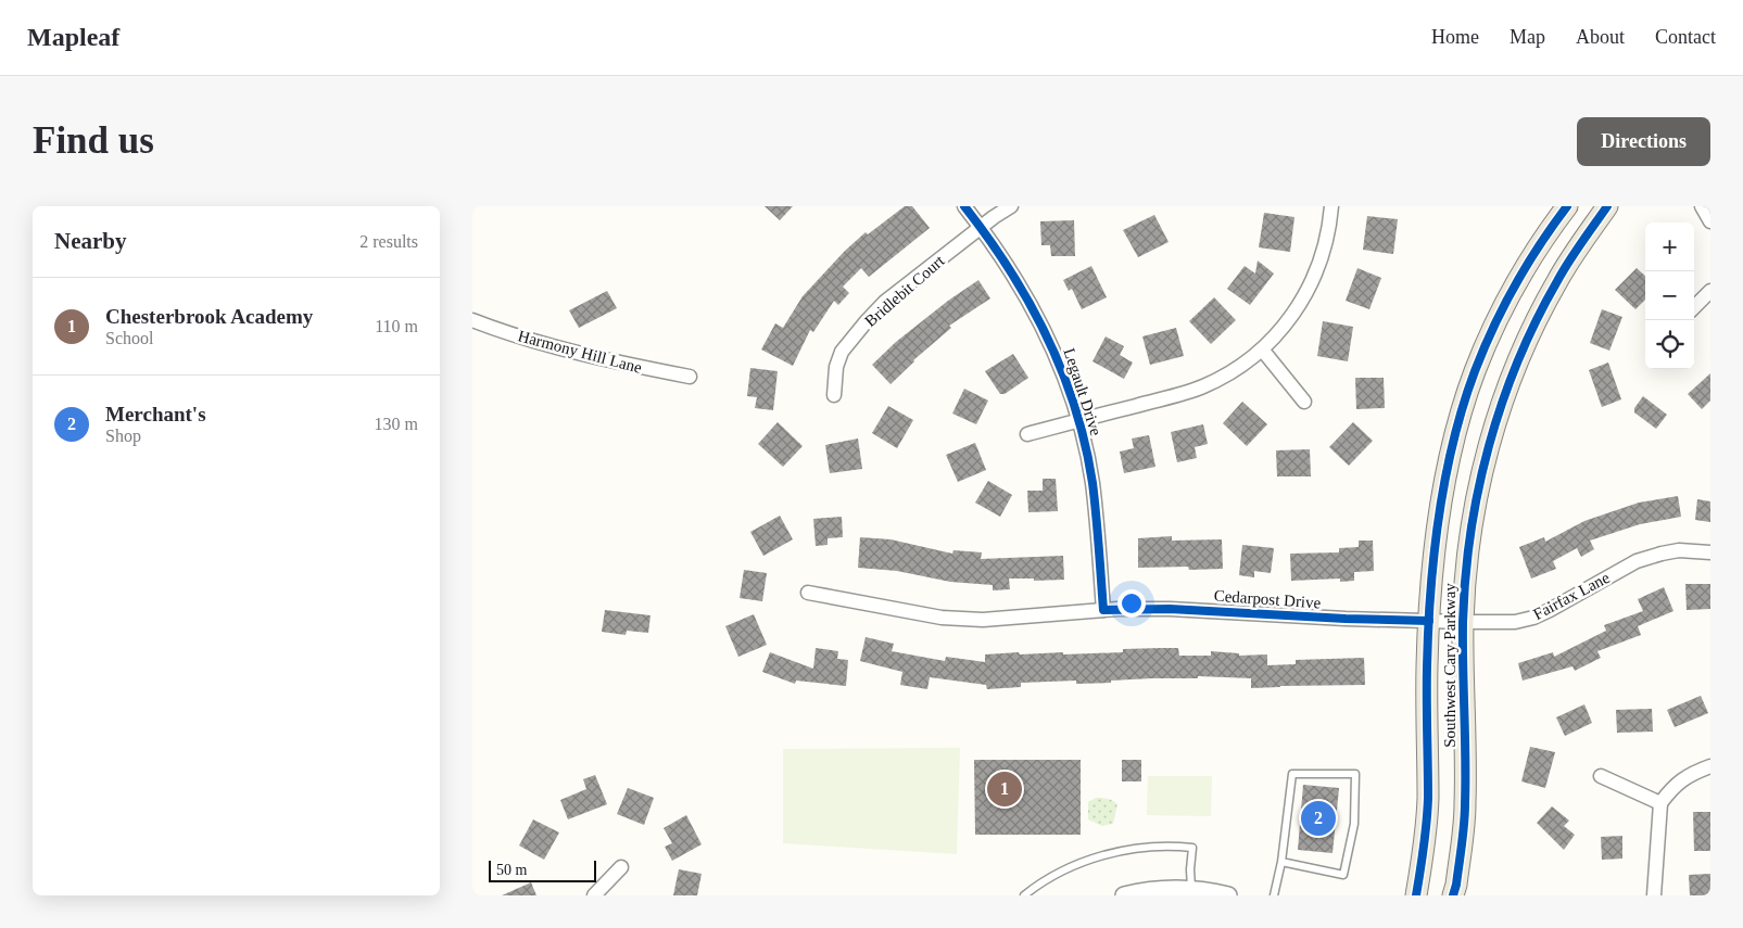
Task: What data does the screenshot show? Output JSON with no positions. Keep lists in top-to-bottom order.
{
  "streets": {
    "main road": ["Southwest Cary Parkway"],
    "street": [
      "Bridlebit Court",
      "Harmony Hill Lane",
      "Legault Drive",
      "Fairfax Lane",
      "Cedarpost Drive"
    ]
  },
  "crossings": [
    ["Bridlebit Court", "Legault Drive"],
    ["Legault Drive", "Cedarpost Drive"],
    ["Fairfax Lane", "Cedarpost Drive"],
    ["Fairfax Lane", "Southwest Cary Parkway"],
    ["Cedarpost Drive", "Southwest Cary Parkway"]
  ],
  "scale_bar": "50 m",
  "page": {
    "header": "Mapleaf",
    "nav": [
      "Home",
      "Map",
      "About",
      "Contact"
    ],
    "buttons": "Directions",
    "title": "Find us",
    "heading": ["Nearby", "2 results"],
    "map_buttons": ["+", "−"],
    "list": [
      {
        "mark": "1",
        "name": "Chesterbrook Academy",
        "note": "School",
        "value": "110 m"
      },
      {
        "mark": "2",
        "name": "Merchant's",
        "note": "Shop",
        "value": "130 m"
      }
    ],
    "pins": ["1", "2"],
    "scale": "50 m"
  }
}
